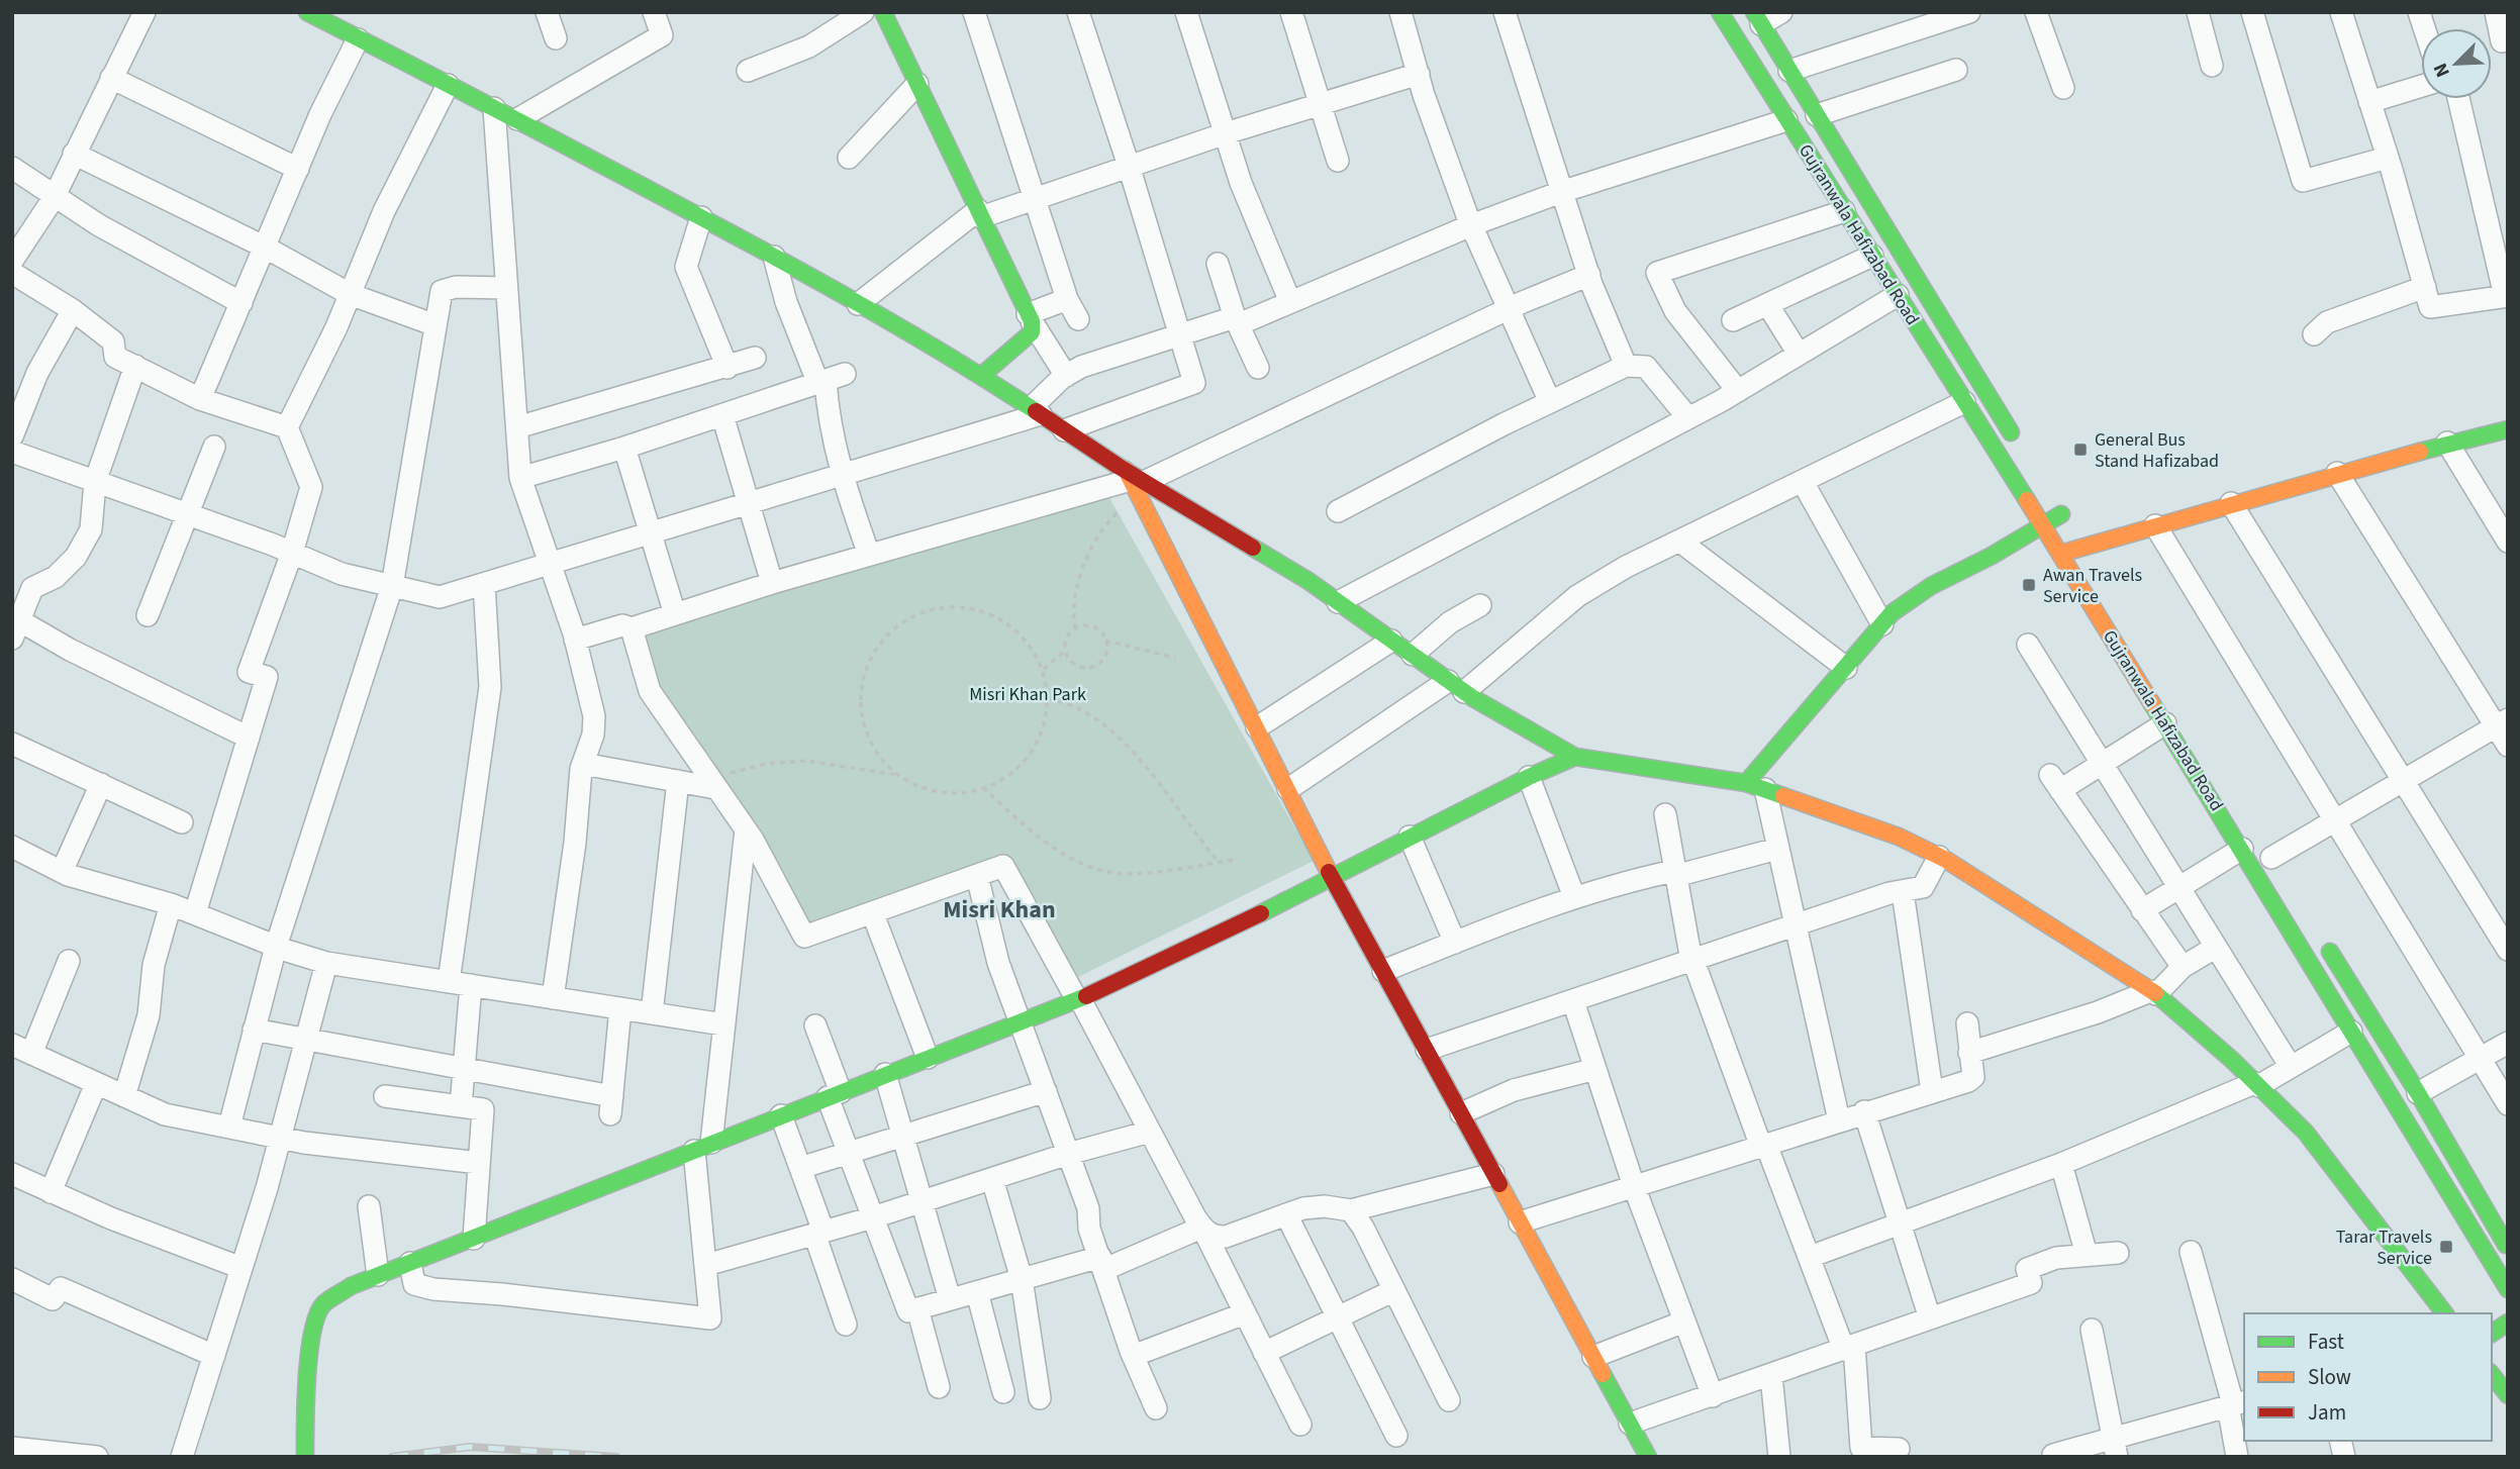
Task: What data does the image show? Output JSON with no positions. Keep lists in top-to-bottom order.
{
  "streets": {
    "main road": ["Gujranwala Hafizabad Road"]
  },
  "districts": ["Misri Khan"],
  "parks": ["Misri Khan Park"],
  "places": {
    "transit": ["General Bus Stand Hafizabad", "Awan Travels Service", "Tarar Travels Service"]
  },
  "legend": ["Fast", "Slow", "Jam"],
  "north": "bottom left"
}
